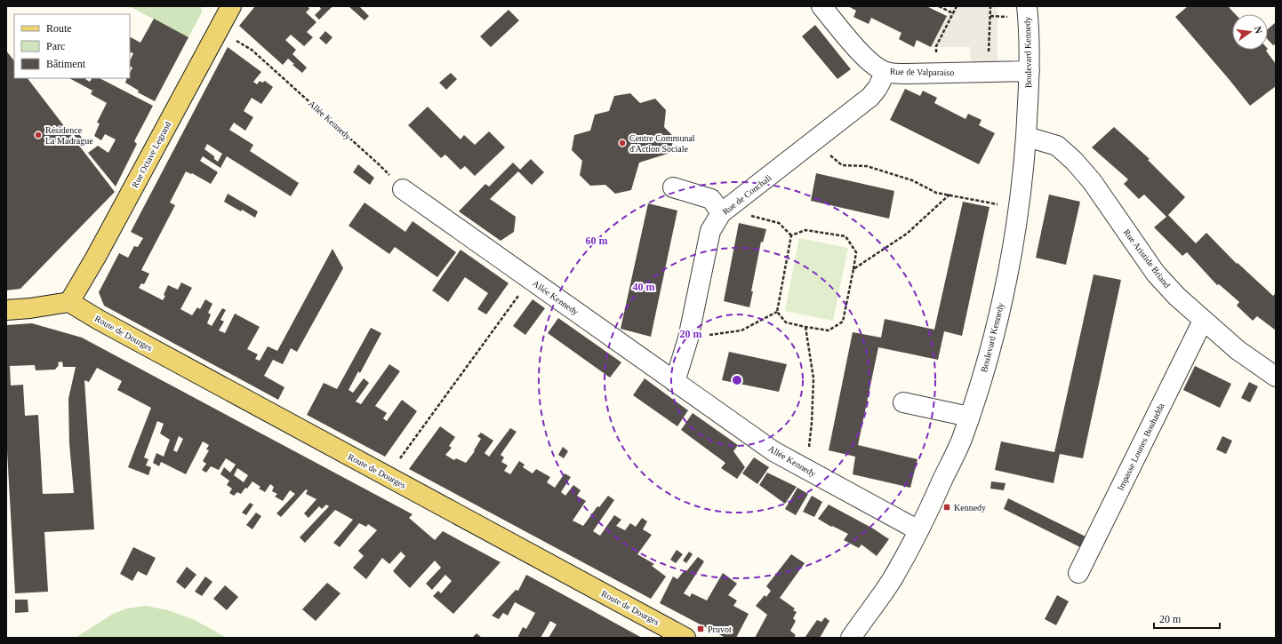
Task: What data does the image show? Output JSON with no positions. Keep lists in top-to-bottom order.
{
  "streets": {
    "main road": ["Rue Octave Legrand", "Route de Dourges"],
    "street": [
      "Boulevard Kennedy",
      "Rue de Valparaiso",
      "Allée Kennedy",
      "Rue de Conchali",
      "Rue Aristide Briand",
      "Impasse Lounes Bouhadda"
    ]
  },
  "crossings": [
    ["Boulevard Kennedy", "Rue de Valparaiso"],
    ["Boulevard Kennedy", "Allée Kennedy"],
    ["Boulevard Kennedy", "Rue Aristide Briand"],
    ["Rue de Valparaiso", "Rue de Conchali"],
    ["Allée Kennedy", "Rue Octave Legrand"],
    ["Allée Kennedy", "Rue de Conchali"],
    ["Rue Octave Legrand", "Route de Dourges"],
    ["Rue Aristide Briand", "Impasse Lounes Bouhadda"]
  ],
  "places": {
    "other": ["Résidence La Madrague", "Centre Communal d'Action Sociale"],
    "transit": ["Kennedy", "Pruvot"]
  },
  "legend": ["Route", "Parc", "Bâtiment"],
  "scale_bar": "20 m",
  "north": "right",
  "rings": ["60 m", "40 m", "20 m"]
}
